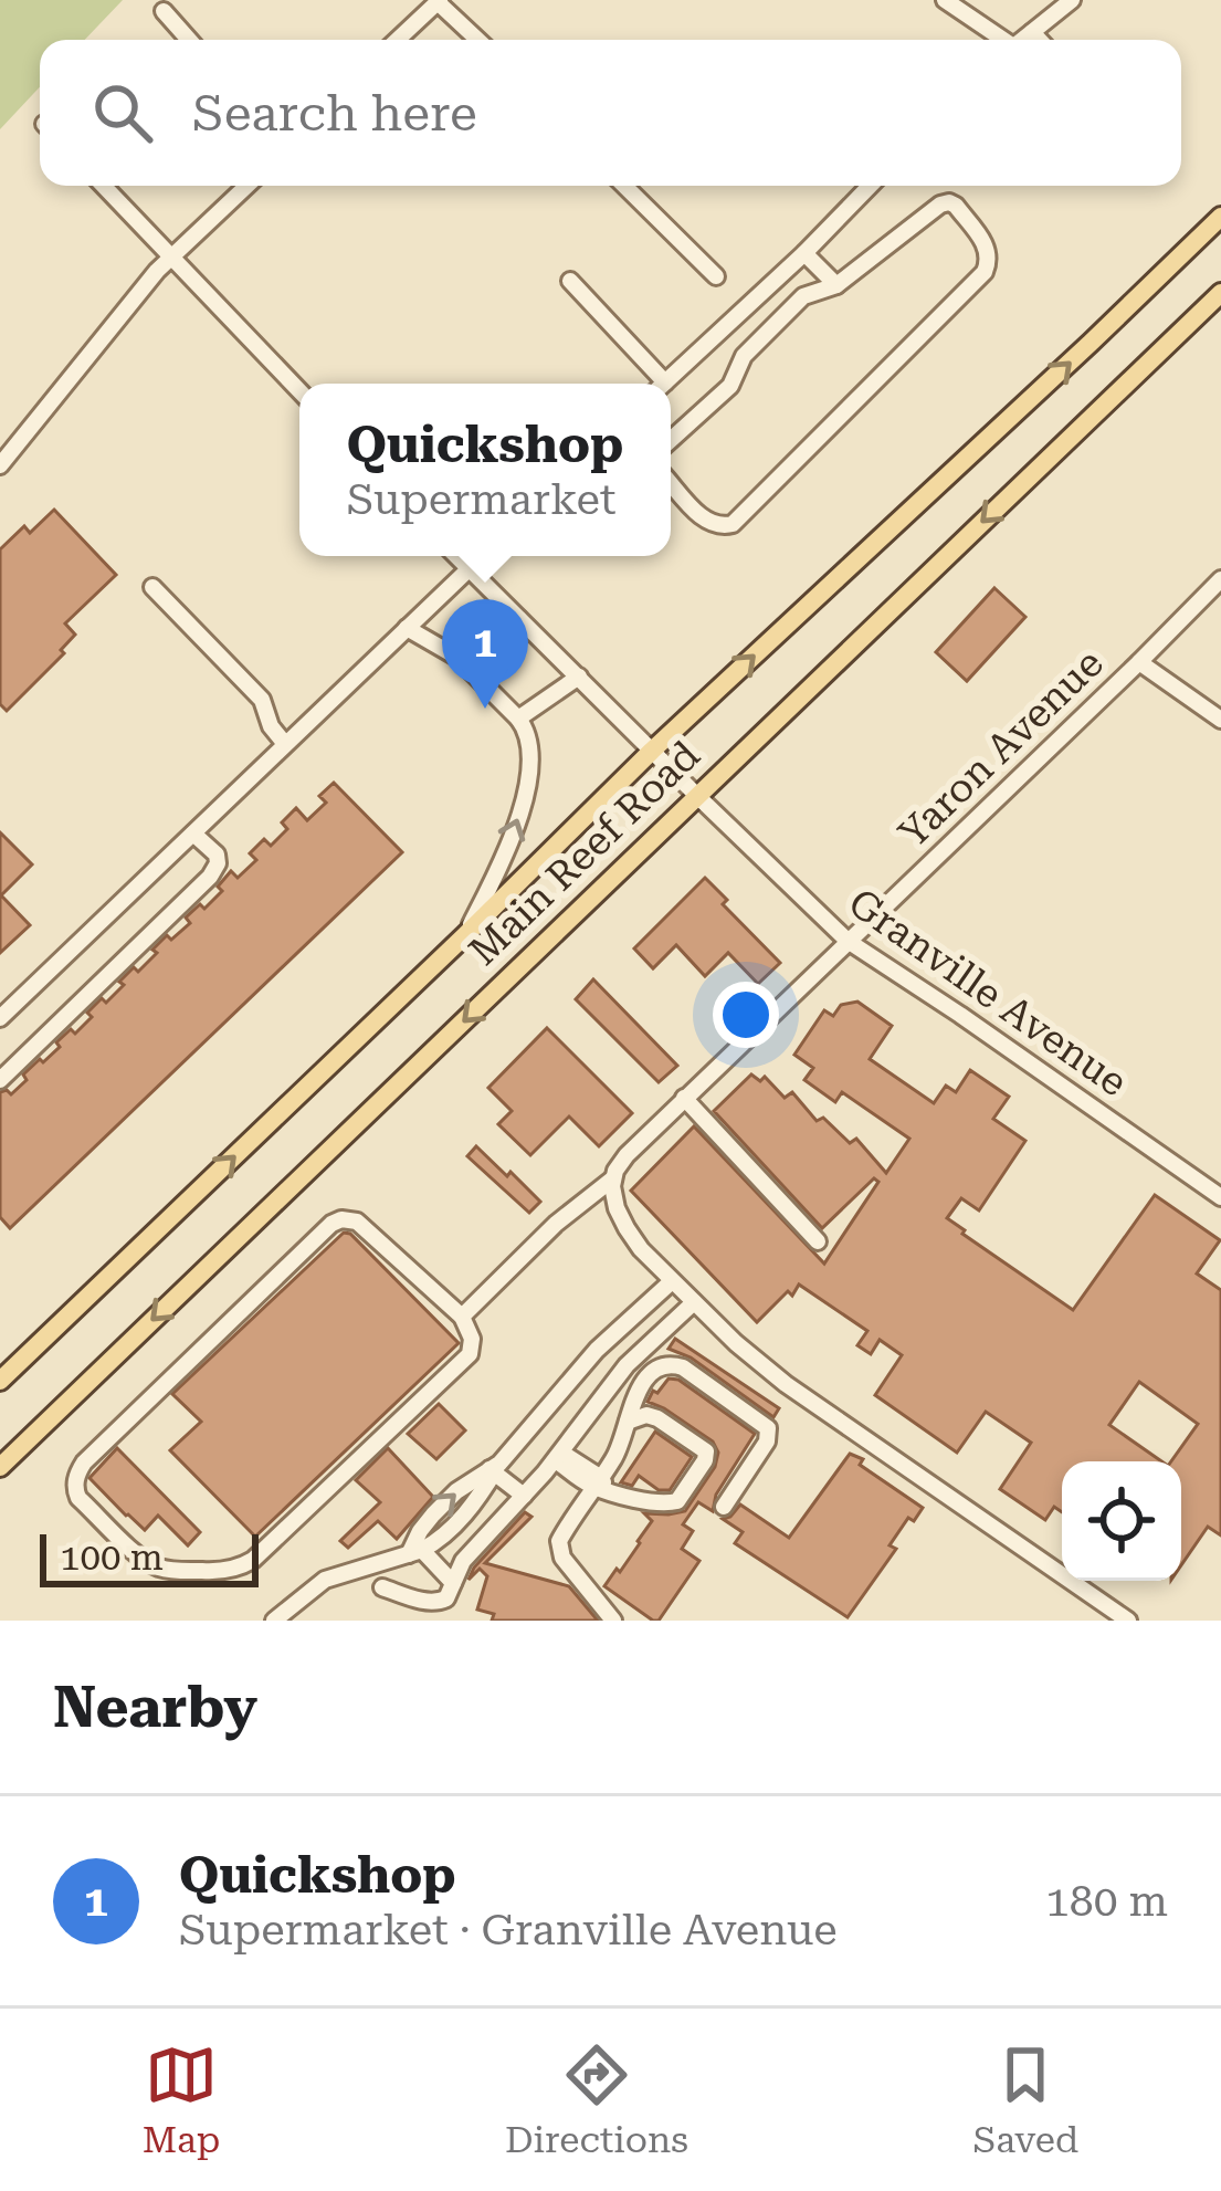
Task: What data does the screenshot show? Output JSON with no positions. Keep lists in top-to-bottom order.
{
  "streets": {
    "main road": ["Main Reef Road"],
    "street": ["Yaron Avenue", "Granville Avenue"]
  },
  "crossings": [
    ["Yaron Avenue", "Granville Avenue"],
    ["Main Reef Road", "Granville Avenue"]
  ],
  "scale_bar": "100 m",
  "page": {
    "search": "Search here",
    "popup": ["Quickshop", "Supermarket"],
    "pins": "1",
    "scale": "100 m",
    "heading": "Nearby",
    "list": [
      {
        "mark": "1",
        "name": "Quickshop",
        "note": "Supermarket · Granville Avenue",
        "value": "180 m"
      }
    ],
    "nav": ["Map", "Directions", "Saved"]
  }
}
